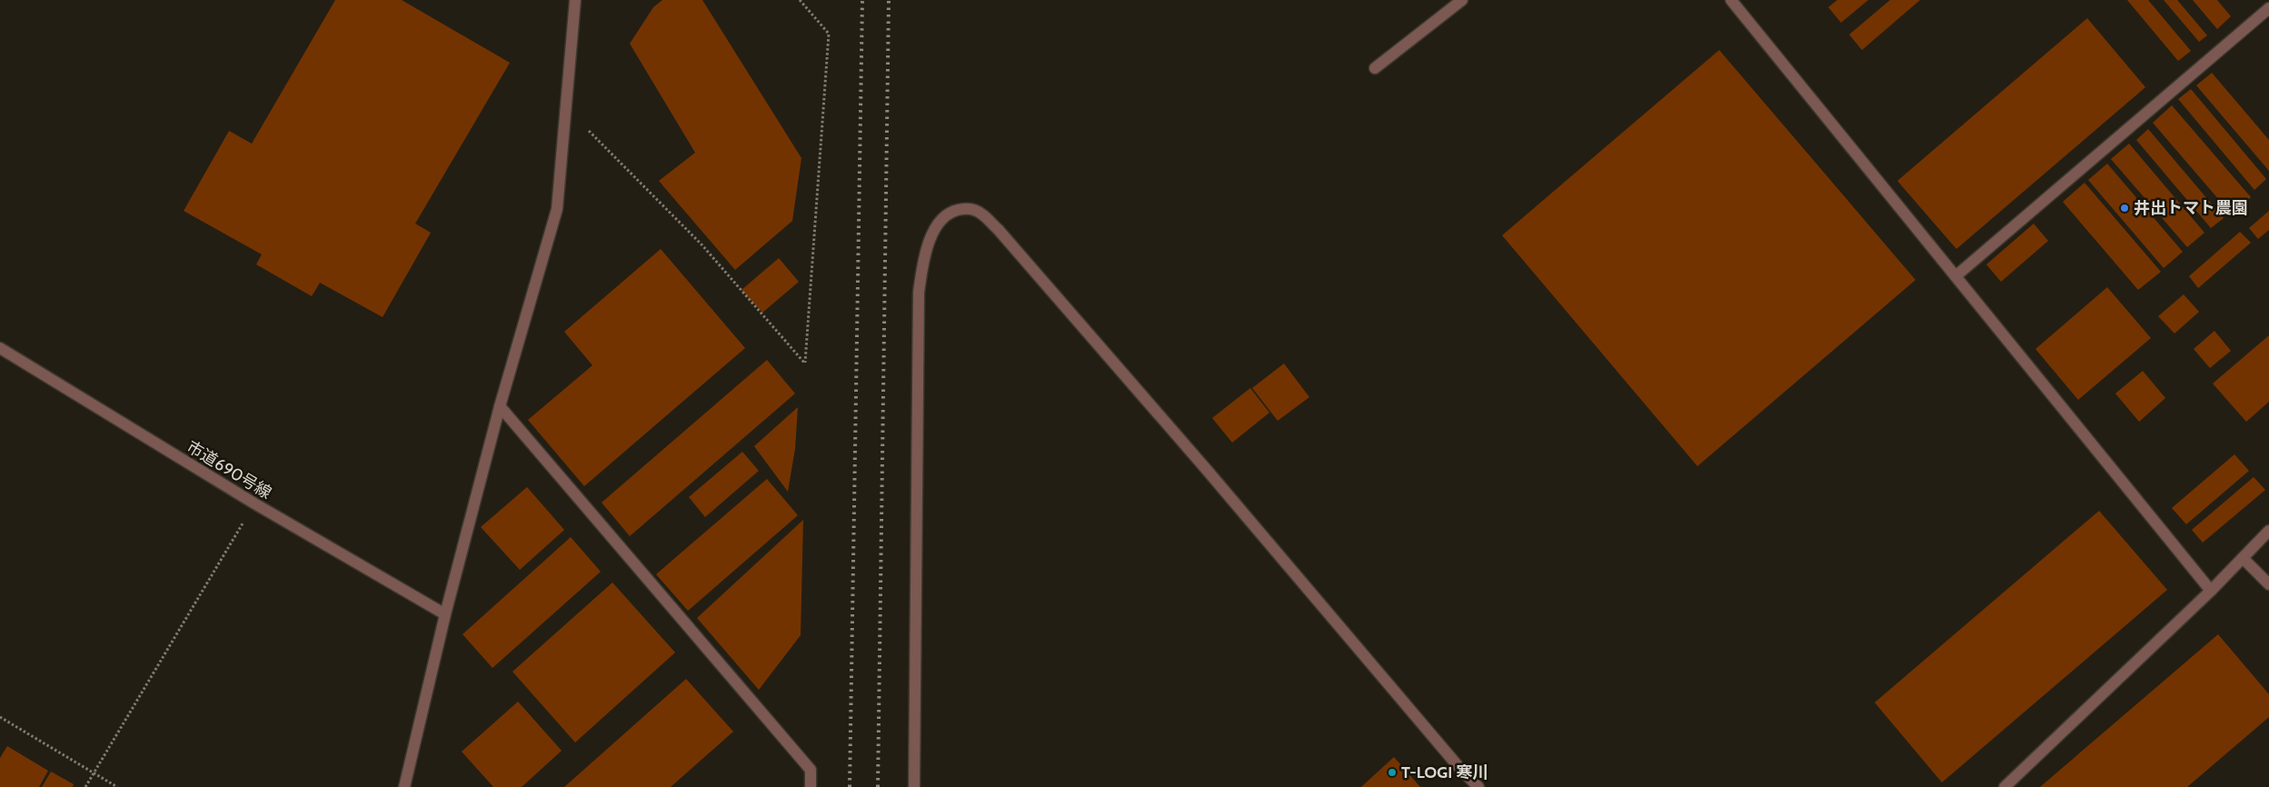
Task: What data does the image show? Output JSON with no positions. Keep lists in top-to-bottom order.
{
  "streets": {
    "street": ["市道690号線"]
  },
  "places": ["井出トマト農園", "T-LOGI 寒川"]
}
